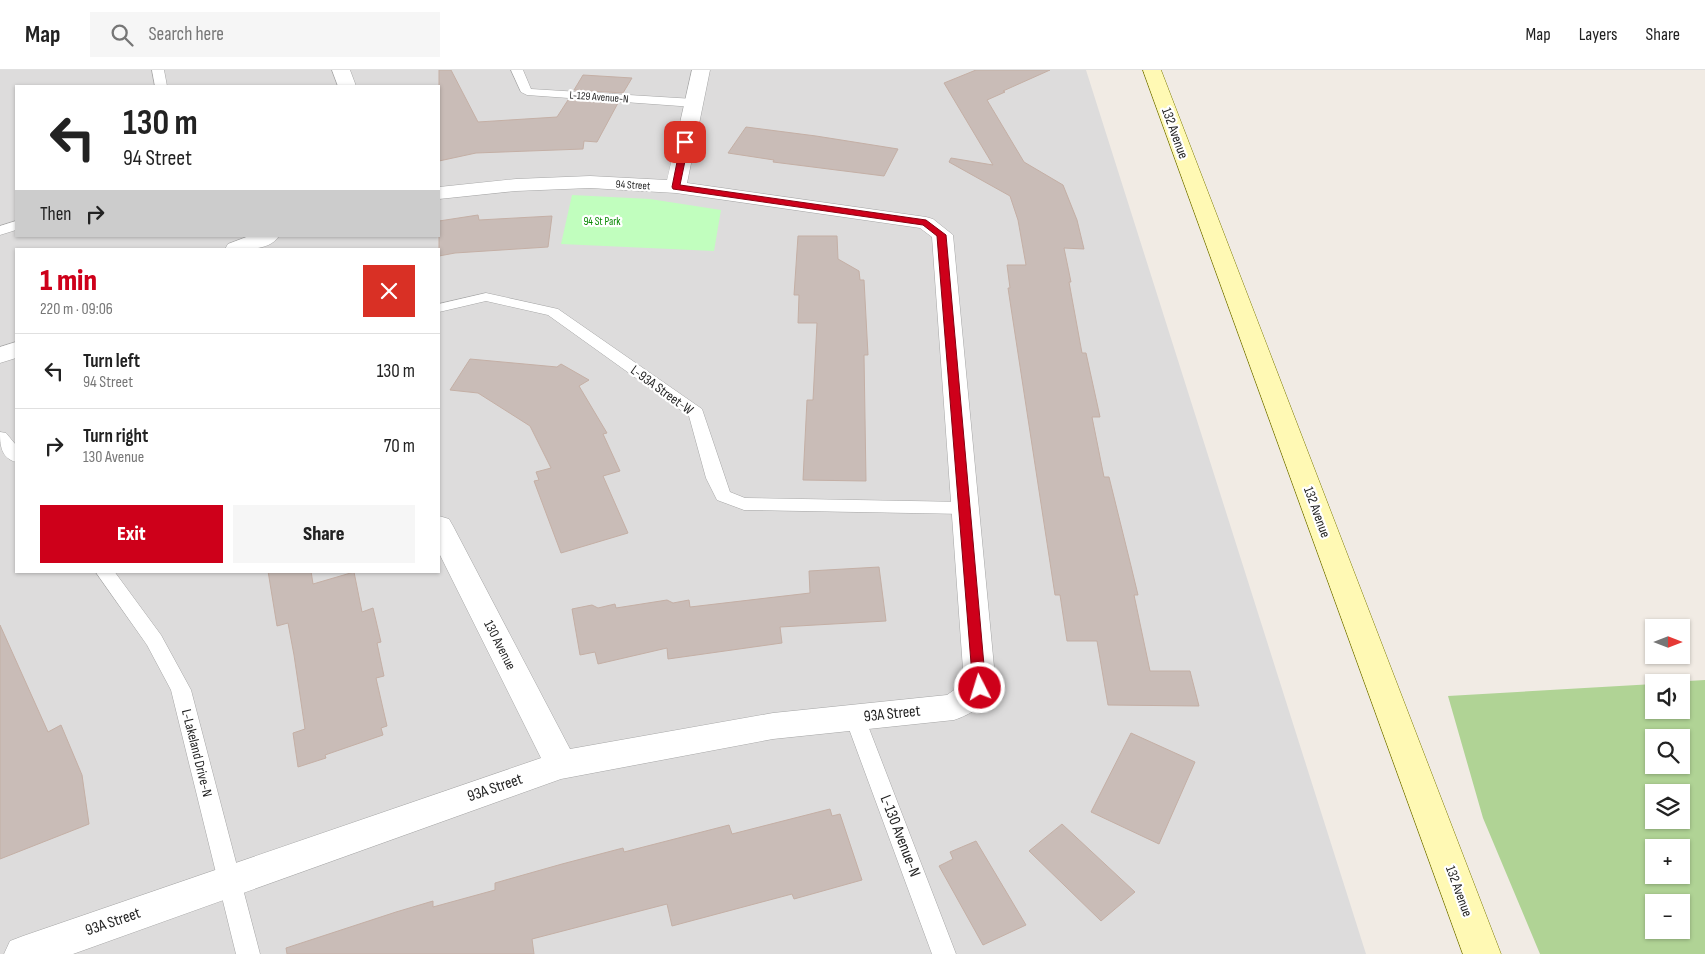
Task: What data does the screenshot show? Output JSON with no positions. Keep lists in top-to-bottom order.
{
  "streets": {
    "main road": ["132 Avenue"],
    "street": ["94 Street", "130 Avenue", "93A Street"],
    "lane": [
      "L-129 Avenue-N",
      "L-93A Street-W",
      "L-Lakeland Drive-N",
      "L-130 Avenue-N"
    ]
  },
  "crossings": [
    ["94 Street", "L-93A Street-W"],
    ["94 Street", "93A Street"],
    ["L-93A Street-W", "93A Street"],
    ["130 Avenue", "93A Street"],
    ["93A Street", "L-Lakeland Drive-N"],
    ["93A Street", "L-130 Avenue-N"]
  ],
  "parks": ["94 St Park"],
  "north": "right",
  "page": {
    "header": "Map",
    "search": "Search here",
    "nav": ["Map", "Layers", "Share"],
    "turn": ["130 m", "94 Street"],
    "then": "Then",
    "heading": ["1 min", "220 m · 09:06"],
    "list": [
      {
        "name": "Turn left",
        "note": "94 Street",
        "value": "130 m"
      },
      {
        "name": "Turn right",
        "note": "130 Avenue",
        "value": "70 m"
      }
    ],
    "buttons": ["Exit", "Share"],
    "map_buttons": ["+", "−"]
  }
}
